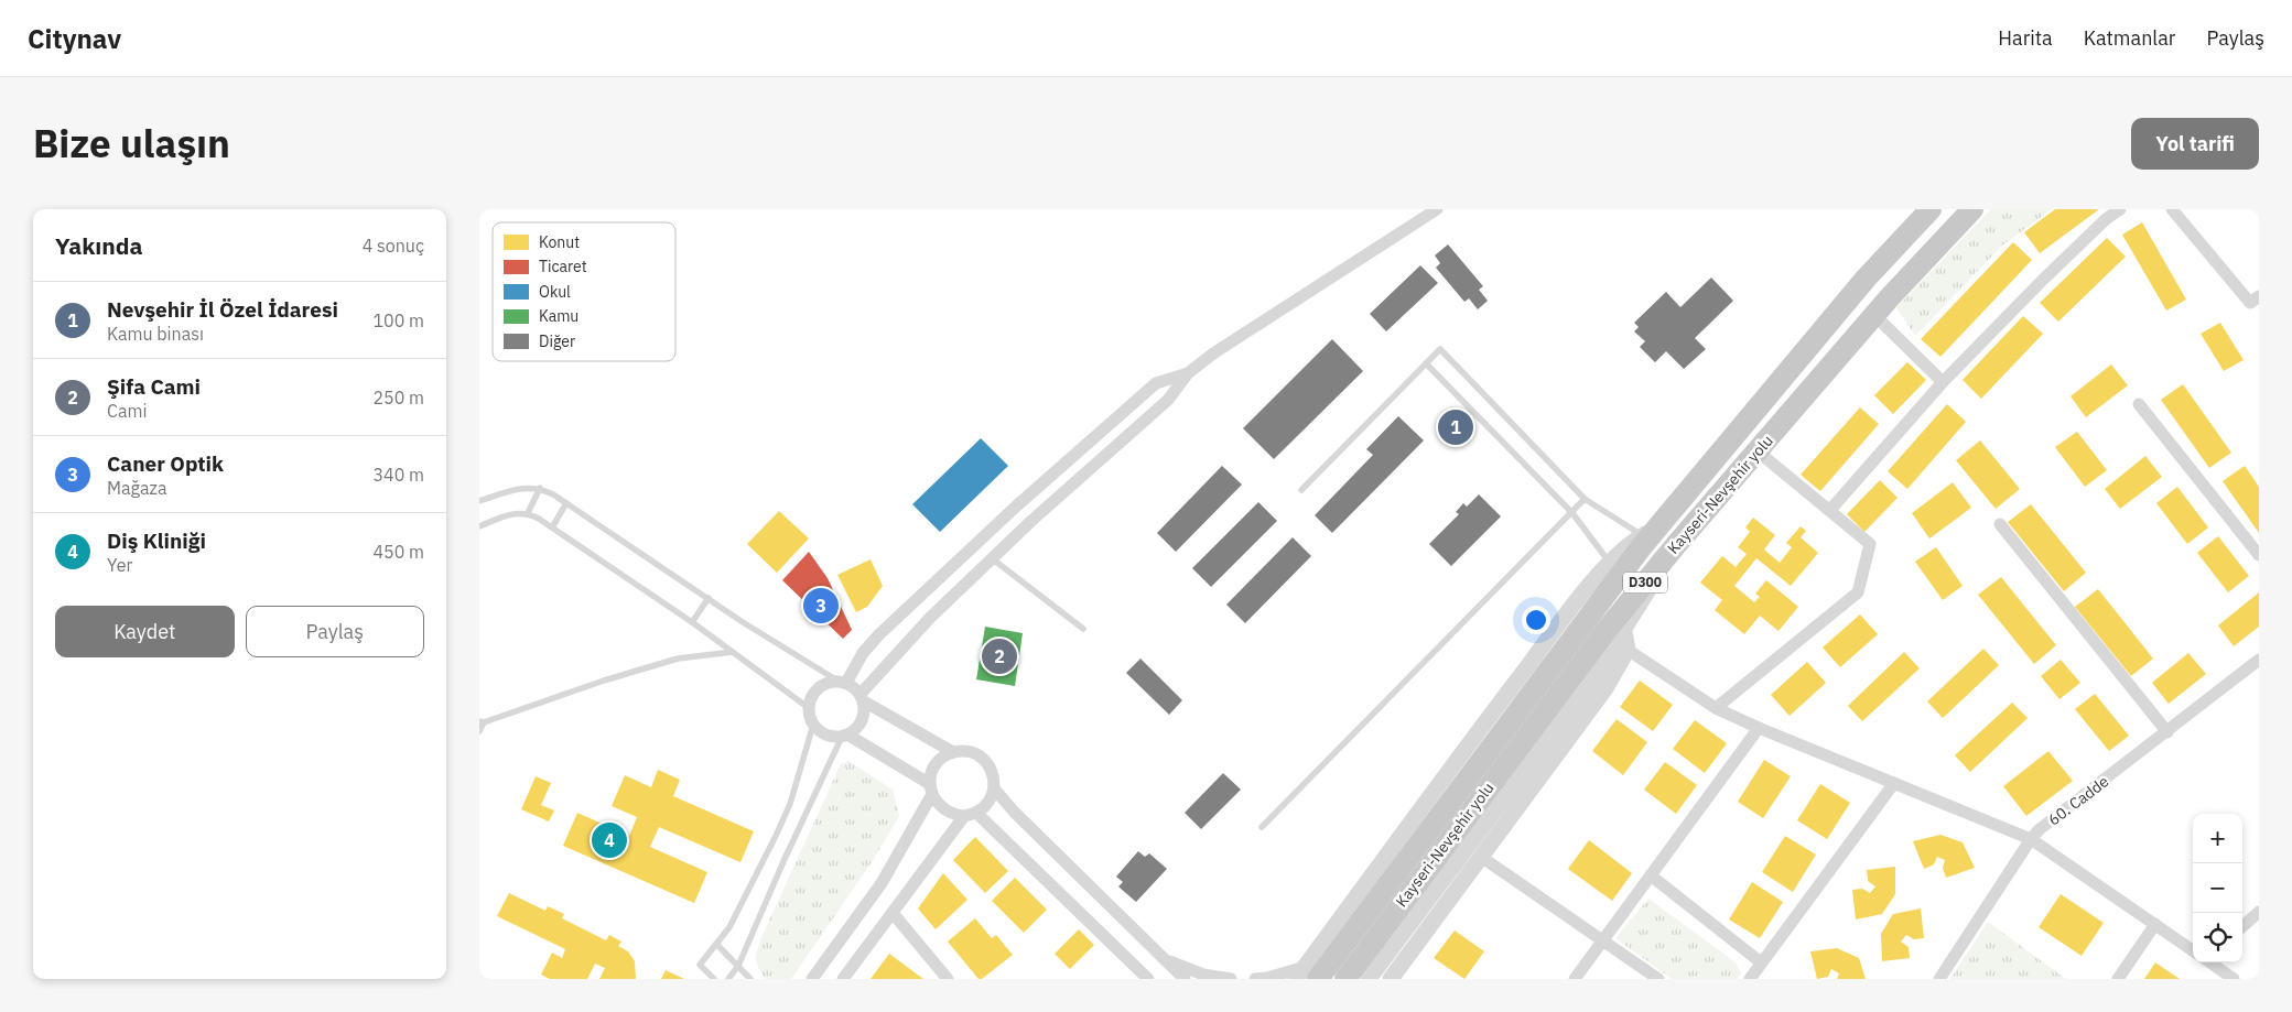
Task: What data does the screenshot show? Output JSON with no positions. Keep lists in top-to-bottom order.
{
  "streets": {
    "highway": ["Kayseri-Nevşehir yolu", "D300"],
    "street": ["60. Cadde"]
  },
  "legend": [
    "Konut",
    "Ticaret",
    "Okul",
    "Kamu",
    "Diğer"
  ],
  "page": {
    "header": "Citynav",
    "nav": ["Harita", "Katmanlar", "Paylaş"],
    "title": "Bize ulaşın",
    "buttons": [
      "Yol tarifi",
      ["Kaydet", "Paylaş"]
    ],
    "heading": ["Yakında", "4 sonuç"],
    "list": [
      {
        "mark": "1",
        "name": "Nevşehir İl Özel İdaresi",
        "note": "Kamu binası",
        "value": "100 m"
      },
      {
        "mark": "2",
        "name": "Şifa Cami",
        "note": "Cami",
        "value": "250 m"
      },
      {
        "mark": "3",
        "name": "Caner Optik",
        "note": "Mağaza",
        "value": "340 m"
      },
      {
        "mark": "4",
        "name": "Diş Kliniği",
        "note": "Yer",
        "value": "450 m"
      }
    ],
    "pins": [
      "1",
      "3",
      "2",
      "4"
    ],
    "map_buttons": ["+", "−"]
  }
}
